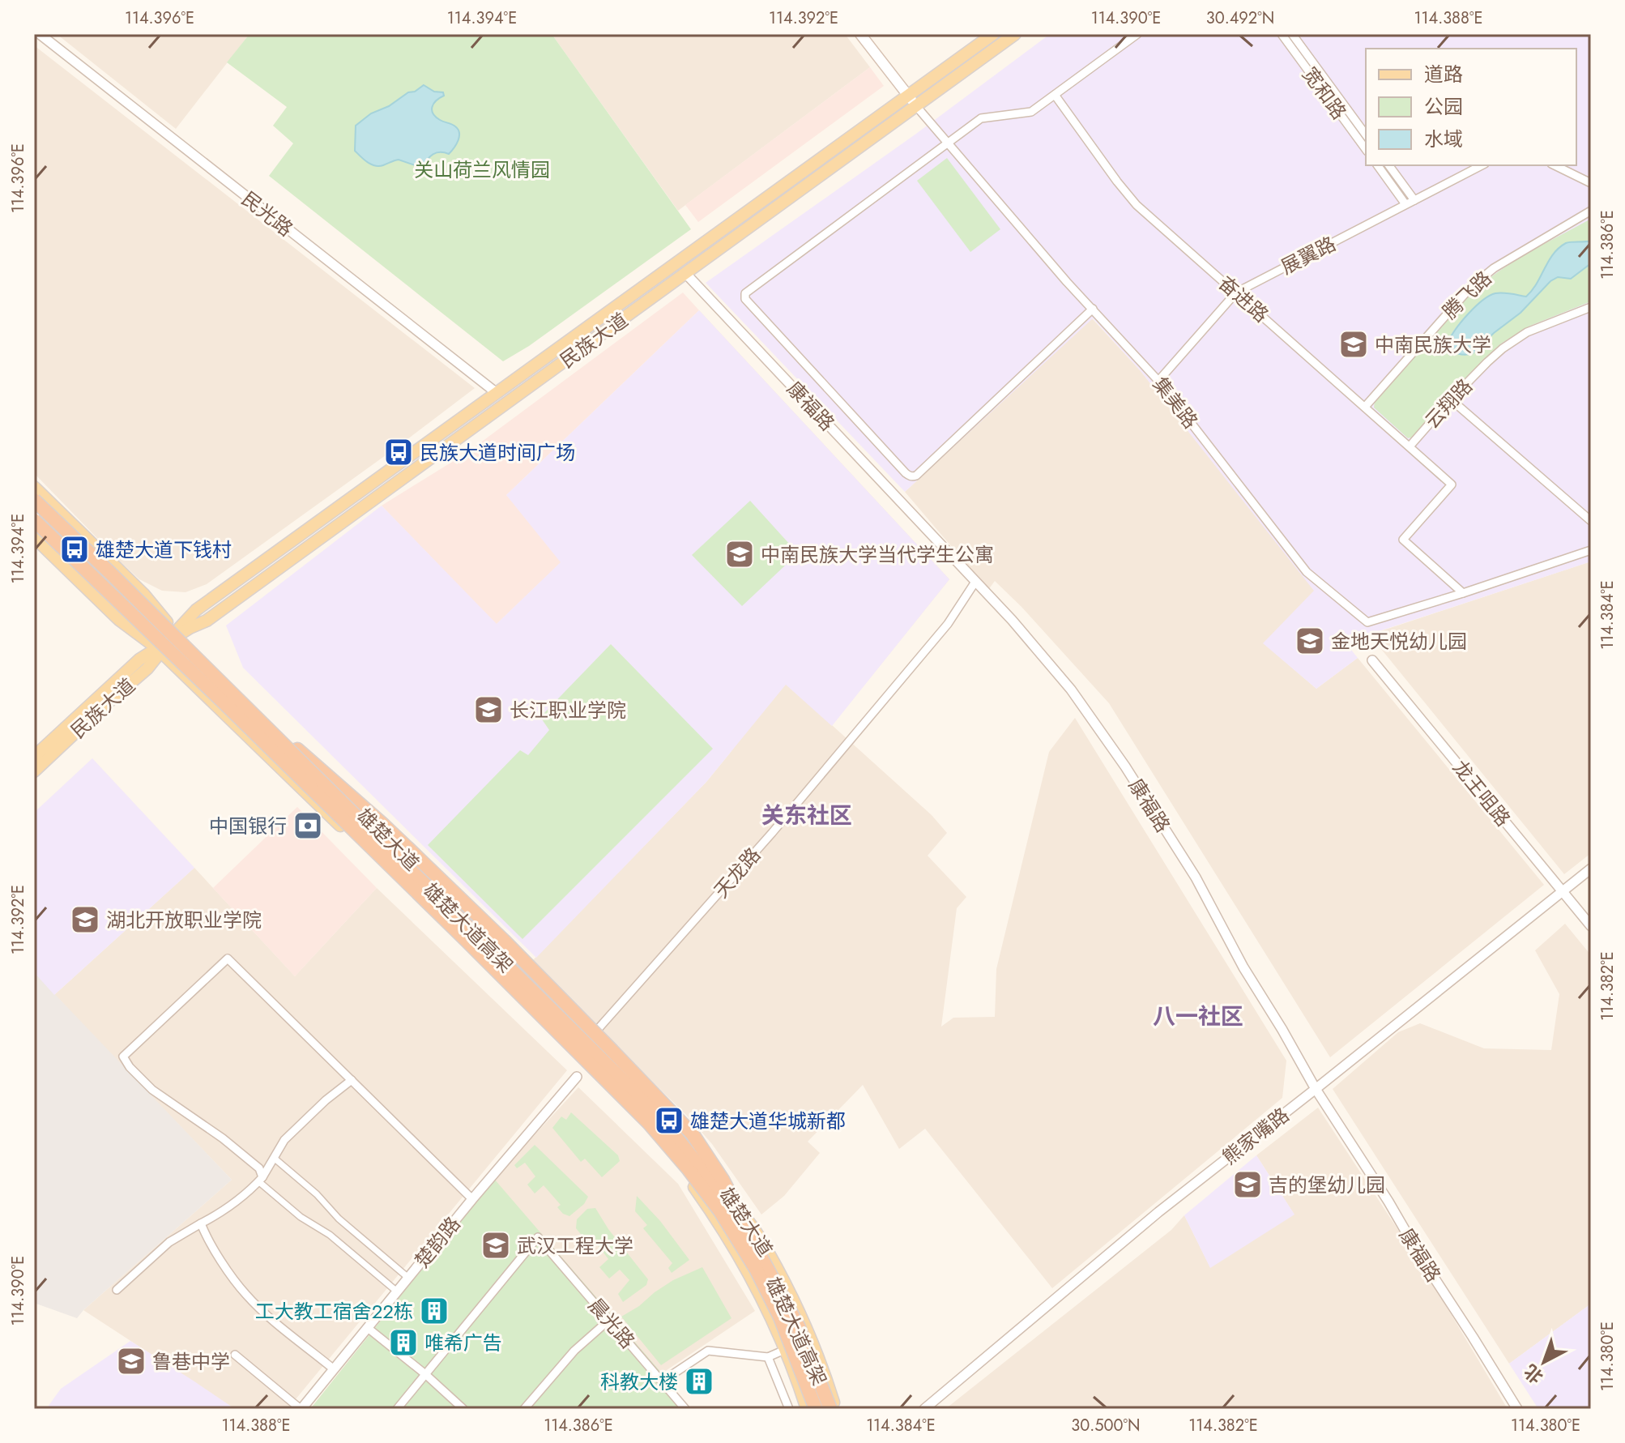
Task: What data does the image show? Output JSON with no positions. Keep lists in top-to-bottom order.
{
  "streets": {
    "highway": ["雄楚大道高架"],
    "main road": ["民族大道", "雄楚大道"],
    "street": [
      "宽和路",
      "民光路",
      "展翼路",
      "腾飞路",
      "奋进路",
      "集美路",
      "云翔路",
      "康福路",
      "龙王咀路",
      "天龙路",
      "熊家嘴路",
      "楚韵路",
      "晨光路"
    ]
  },
  "crossings": [
    ["民光路", "民族大道"],
    ["展翼路", "奋进路"],
    ["展翼路", "集美路"],
    ["腾飞路", "奋进路"],
    ["奋进路", "集美路"],
    ["奋进路", "云翔路"],
    ["民族大道", "集美路"],
    ["民族大道", "康福路"],
    ["民族大道", "雄楚大道"],
    ["康福路", "天龙路"],
    ["康福路", "熊家嘴路"],
    ["龙王咀路", "熊家嘴路"],
    ["雄楚大道", "天龙路"],
    ["雄楚大道", "雄楚大道高架"]
  ],
  "districts": ["关东社区", "八一社区"],
  "parks": ["关山荷兰风情园"],
  "places": {
    "school or university": [
      "中南民族大学",
      "中南民族大学当代学生公寓",
      "金地天悦幼儿园",
      "长江职业学院",
      "湖北开放职业学院",
      "吉的堡幼儿园",
      "武汉工程大学",
      "鲁巷中学"
    ],
    "bus stop": ["民族大道时间广场", "雄楚大道下钱村", "雄楚大道华城新都"],
    "bank": ["中国银行"],
    "building": ["工大教工宿舍22栋", "唯希广告", "科教大楼"]
  },
  "legend": ["道路", "公园", "水域"],
  "north": "bottom left",
  "coordinates": [
    "114.396°E",
    "114.394°E",
    "114.392°E",
    "114.390°E",
    "30.492°N",
    "114.388°E",
    "114.386°E",
    "114.384°E",
    "114.382°E",
    "114.380°E",
    "30.500°N"
  ]
}
